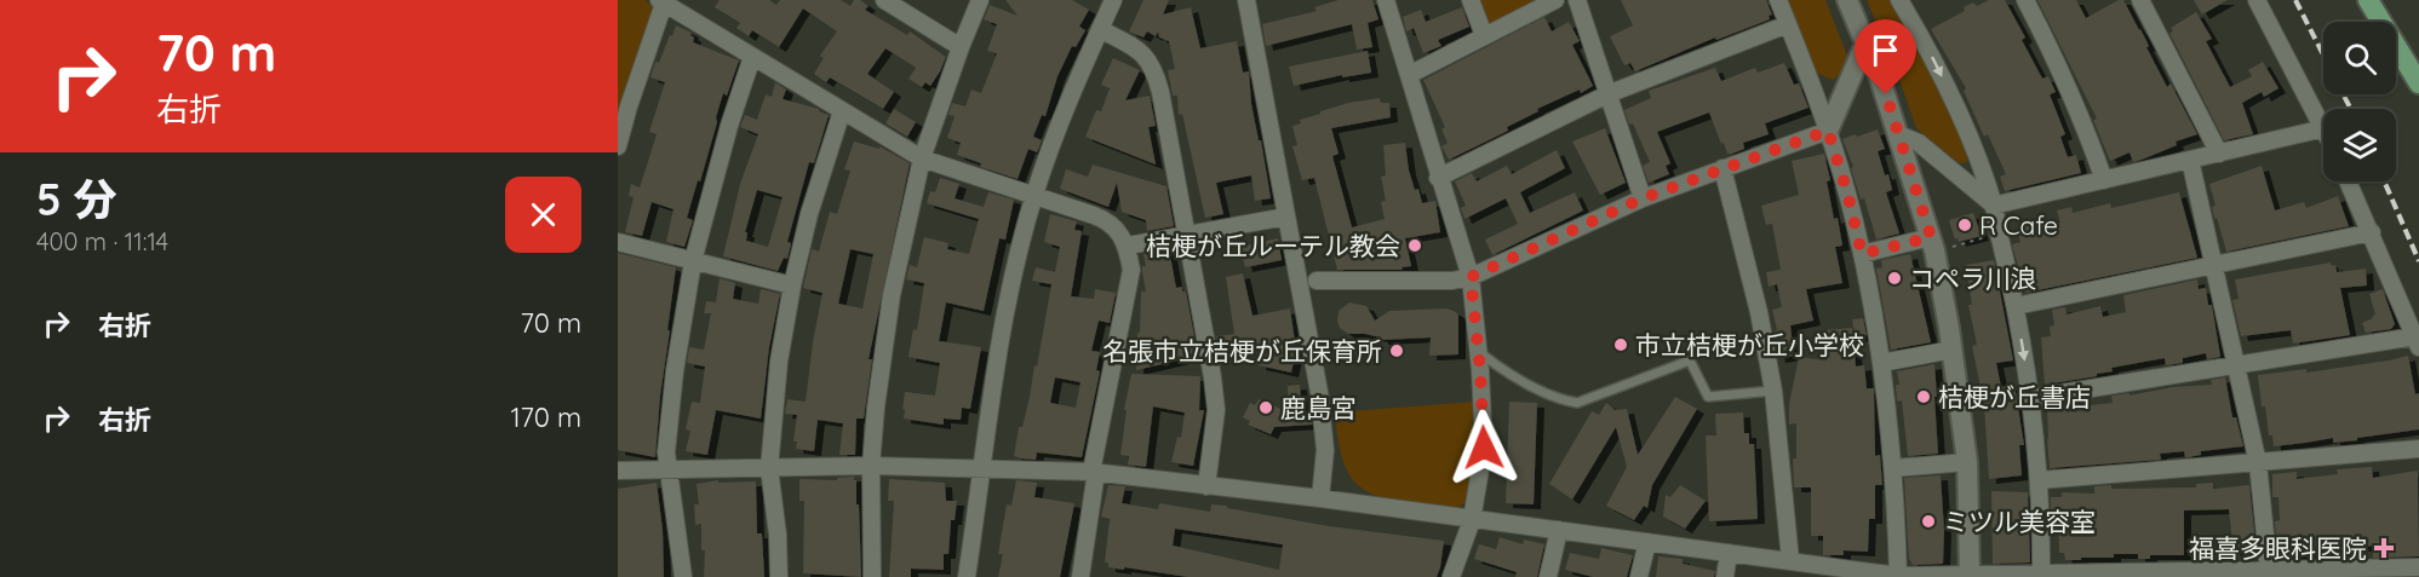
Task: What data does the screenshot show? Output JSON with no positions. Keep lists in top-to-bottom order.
{
  "places": {
    "other": [
      "R Cafe",
      "桔梗が丘ルーテル教会",
      "コペラ川浪",
      "市立桔梗が丘小学校",
      "名張市立桔梗が丘保育所",
      "桔梗が丘書店",
      "鹿島宮",
      "ミツル美容室"
    ],
    "health": ["福喜多眼科医院"]
  },
  "page": {
    "turn": ["70 m", "右折"],
    "heading": ["5 分", "400 m · 11:14"],
    "list": [
      {
        "name": "右折",
        "value": "70 m"
      },
      {
        "name": "右折",
        "value": "170 m"
      }
    ]
  }
}
